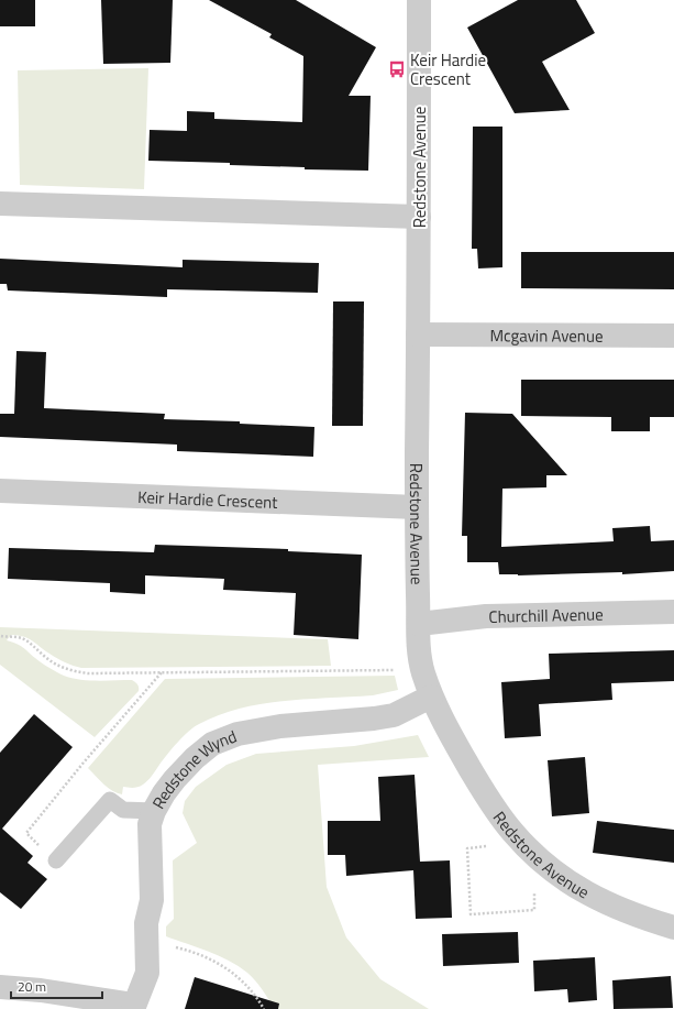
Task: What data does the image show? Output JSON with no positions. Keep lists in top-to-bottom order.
{
  "streets": {
    "street": [
      "Redstone Avenue",
      "Mcgavin Avenue",
      "Keir Hardie Crescent",
      "Churchill Avenue",
      "Redstone Wynd"
    ]
  },
  "crossings": [
    ["Redstone Avenue", "Mcgavin Avenue"],
    ["Redstone Avenue", "Keir Hardie Crescent"],
    ["Redstone Avenue", "Churchill Avenue"],
    ["Redstone Avenue", "Redstone Wynd"]
  ],
  "places": {
    "bus stop": ["Keir Hardie Crescent"]
  },
  "scale_bar": "20 m"
}
